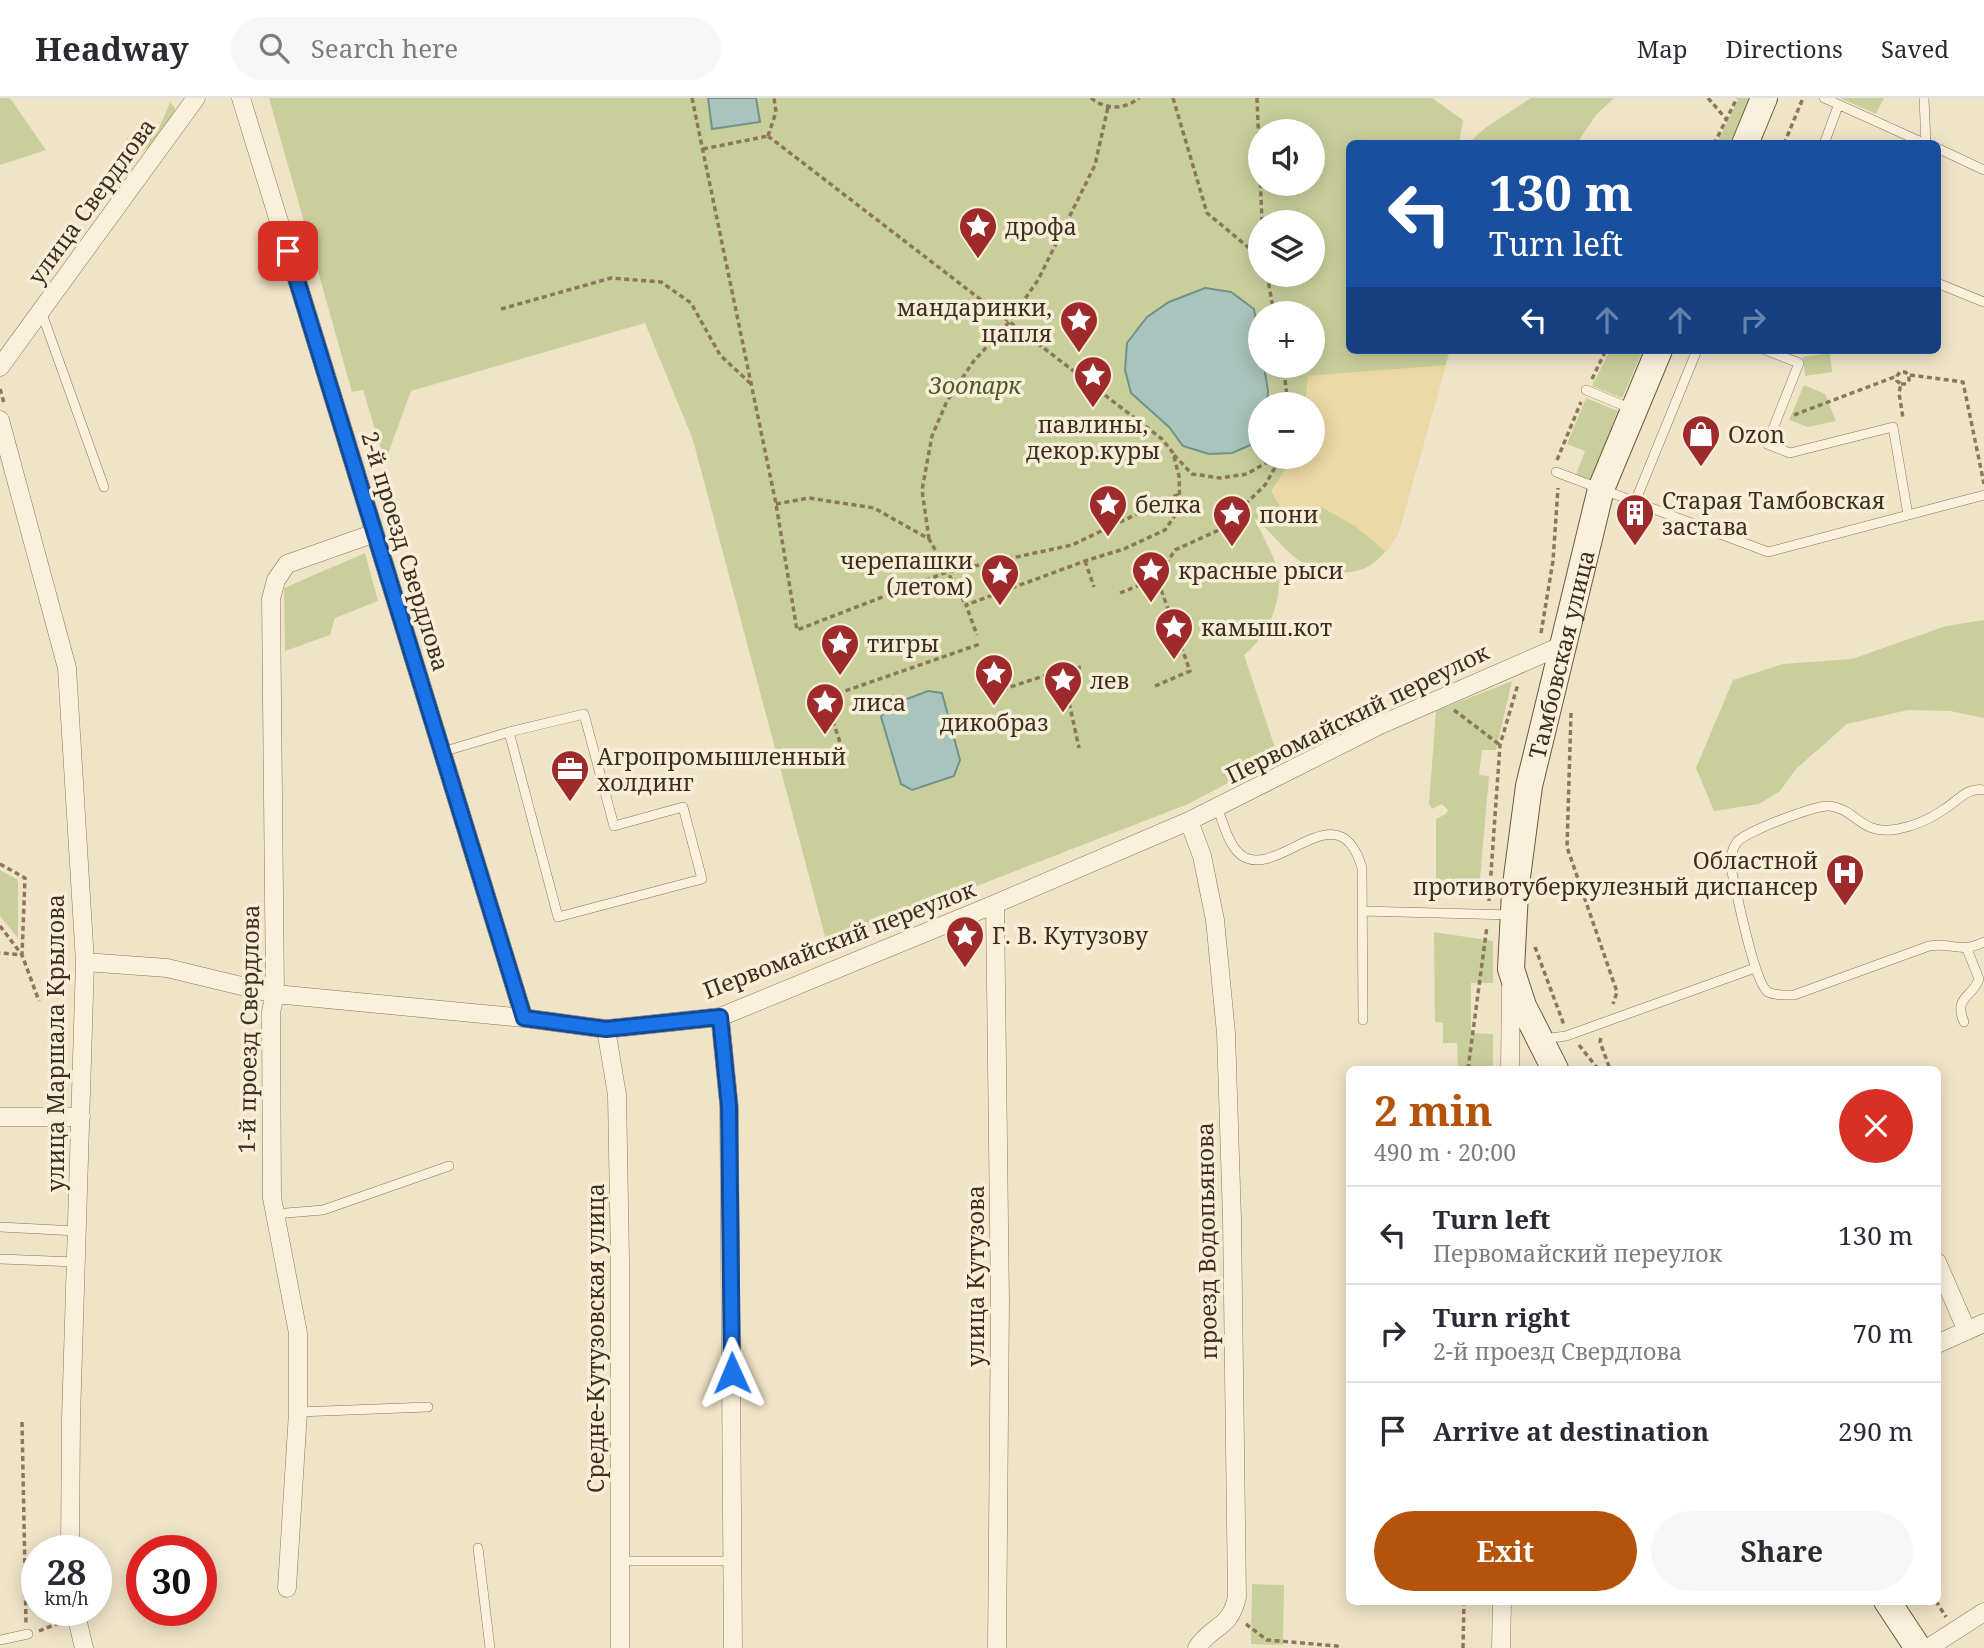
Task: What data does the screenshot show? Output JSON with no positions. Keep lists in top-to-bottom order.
{
  "streets": {
    "main road": ["Тамбовская улица"],
    "street": [
      "улица Свердлова",
      "2-й проезд Свердлова",
      "Первомайский переулок",
      "1-й проезд Свердлова",
      "улица Маршала Крылова",
      "проезд Водопьянова",
      "улица Кутузова",
      "Средне-Кутузовская улица"
    ]
  },
  "crossings": [
    ["2-й проезд Свердлова", "Первомайский переулок"],
    ["2-й проезд Свердлова", "1-й проезд Свердлова"],
    ["Тамбовская улица", "Первомайский переулок"],
    ["Первомайский переулок", "1-й проезд Свердлова"],
    ["Первомайский переулок", "улица Маршала Крылова"],
    ["Первомайский переулок", "проезд Водопьянова"],
    ["Первомайский переулок", "улица Кутузова"],
    ["Первомайский переулок", "Средне-Кутузовская улица"]
  ],
  "parks": ["Зоопарк"],
  "places": {
    "place": [
      "дрофа",
      "мандаринки, цапля",
      "павлины, декор.куры",
      "белка",
      "пони",
      "красные рыси",
      "черепашки (летом)",
      "камыш.кот",
      "тигры",
      "дикобраз",
      "лев",
      "лиса",
      "Г. В. Кутузову"
    ],
    "shop": ["Ozon"],
    "building": ["Старая Тамбовская застава"],
    "office": ["Агропромышленный холдинг"],
    "hospital": ["Областной противотуберкулезный диспансер"]
  },
  "page": {
    "header": "Headway",
    "search": "Search here",
    "nav": ["Map", "Directions", "Saved"],
    "map_buttons": ["+", "−"],
    "turn": ["130 m", "Turn left"],
    "heading": ["2 min", "490 m · 20:00"],
    "list": [
      {
        "name": "Turn left",
        "note": "Первомайский переулок",
        "value": "130 m"
      },
      {
        "name": "Turn right",
        "note": "2-й проезд Свердлова",
        "value": "70 m"
      },
      {
        "name": "Arrive at destination",
        "value": "290 m"
      }
    ],
    "buttons": ["Exit", "Share"],
    "speed": "28 km/h",
    "limit": "30"
  }
}
